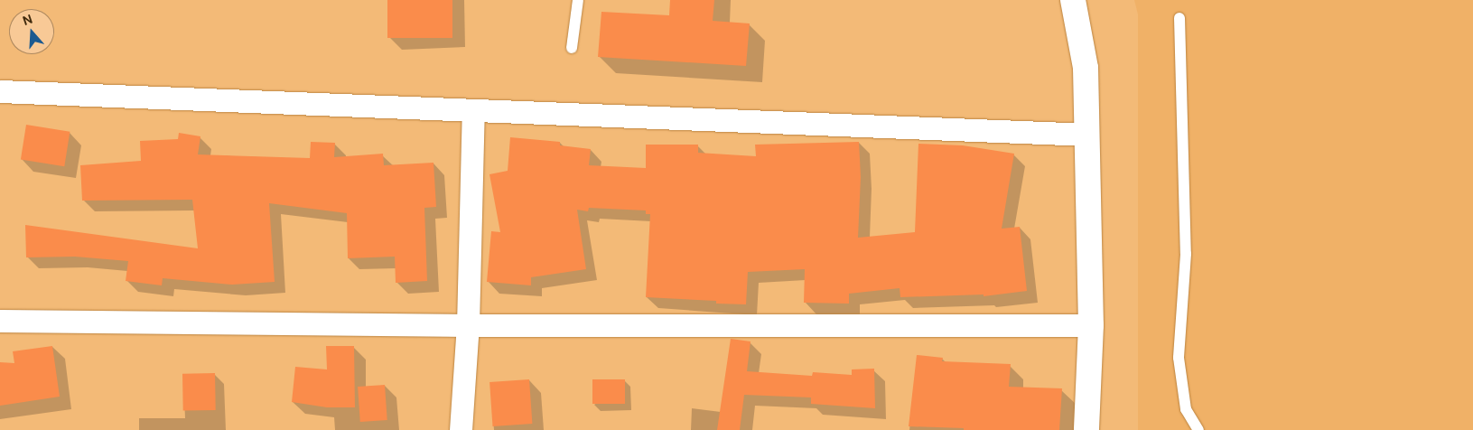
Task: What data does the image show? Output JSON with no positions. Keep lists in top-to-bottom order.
{
  "north": "top"
}
